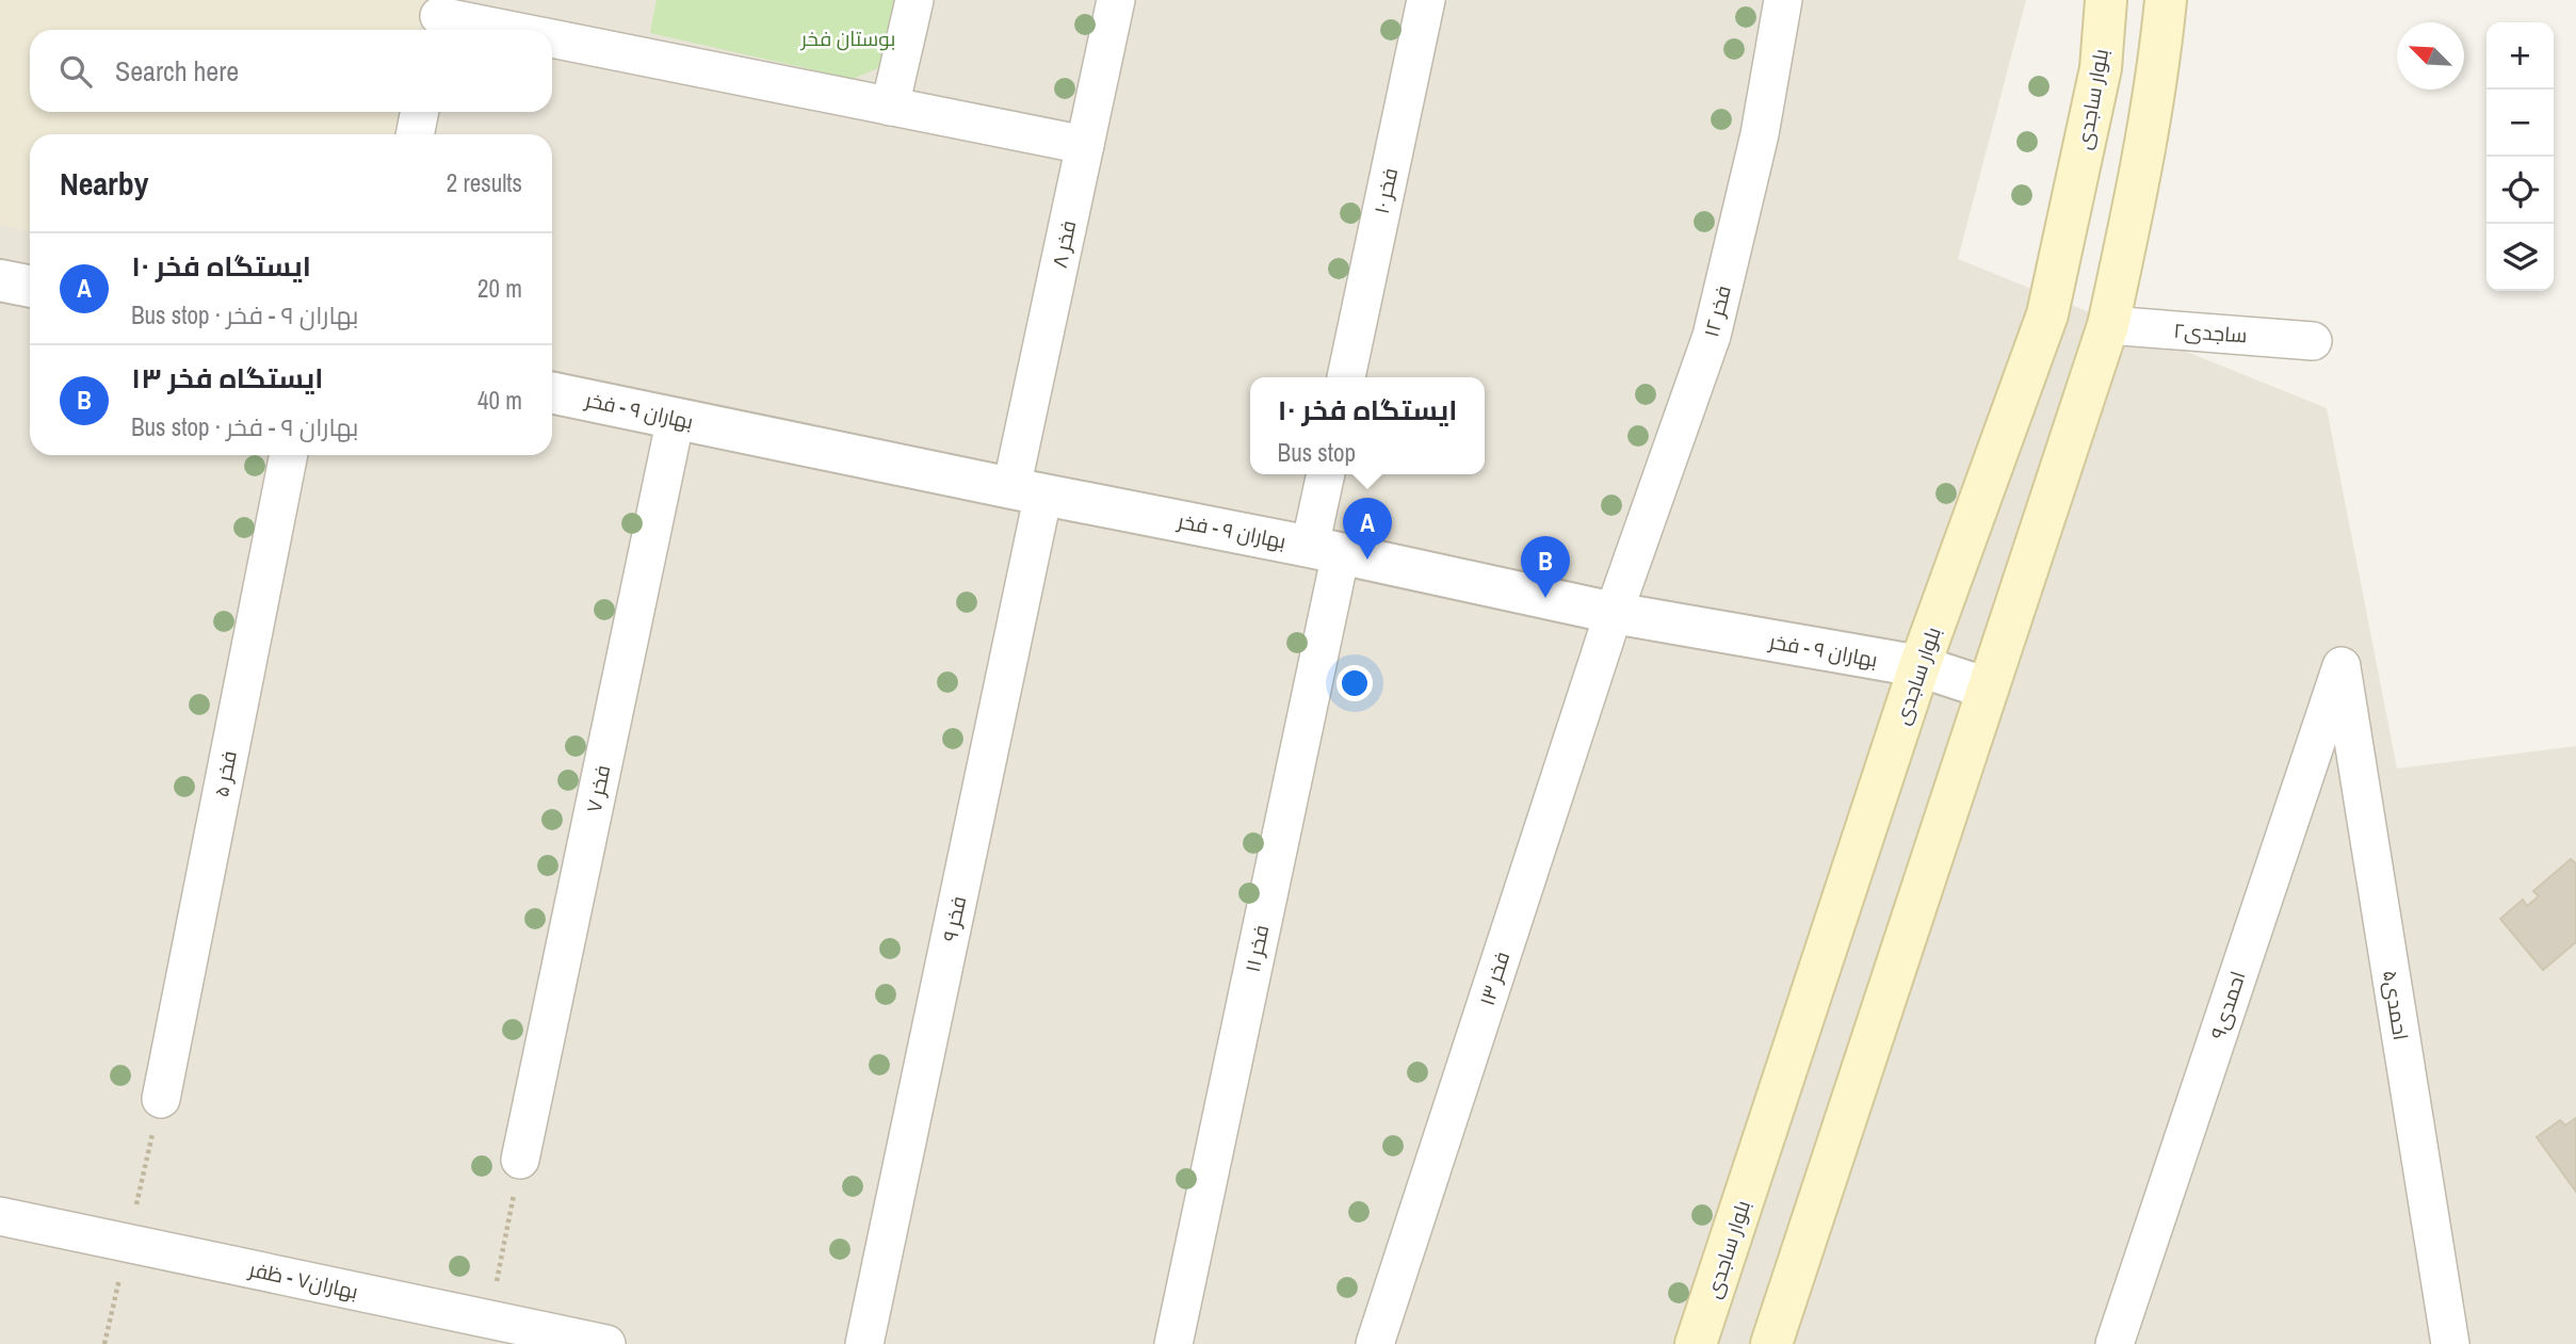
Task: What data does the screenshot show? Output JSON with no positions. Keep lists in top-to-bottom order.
{
  "streets": {
    "main road": ["بلوار ساجدی"],
    "street": [
      "فخر ۱۰",
      "فخر ۸",
      "فخر ۱۲",
      "ساجدی۲",
      "بهاران ۹ - فخر",
      "فخر ۵",
      "فخر ۷",
      "فخر ۹",
      "فخر ۱۱",
      "فخر ۱۳",
      "احمدی۹",
      "احمدی۵",
      "بهاران۷ - ظفر"
    ]
  },
  "crossings": [
    ["بلوار ساجدی", "بهاران ۹ - فخر"],
    ["فخر ۸", "بهاران ۹ - فخر"],
    ["فخر ۸", "فخر ۹"],
    ["فخر ۱۲", "بهاران ۹ - فخر"],
    ["فخر ۱۲", "فخر ۱۳"],
    ["بهاران ۹ - فخر", "فخر ۷"],
    ["بهاران ۹ - فخر", "فخر ۹"],
    ["بهاران ۹ - فخر", "فخر ۱۱"],
    ["بهاران ۹ - فخر", "فخر ۱۳"],
    ["احمدی۹", "احمدی۵"]
  ],
  "parks": ["بوستان فخر"],
  "north": "top left",
  "page": {
    "map_buttons": ["+", "−"],
    "search": "Search here",
    "heading": ["Nearby", "2 results"],
    "list": [
      {
        "mark": "A",
        "name": "ایستگاه فخر ۱۰",
        "note": "Bus stop · بهاران ۹ - فخر",
        "value": "20 m"
      },
      {
        "mark": "B",
        "name": "ایستگاه فخر ۱۳",
        "note": "Bus stop · بهاران ۹ - فخر",
        "value": "40 m"
      }
    ],
    "popup": ["ایستگاه فخر ۱۰", "Bus stop"],
    "pins": ["A", "B"]
  }
}
